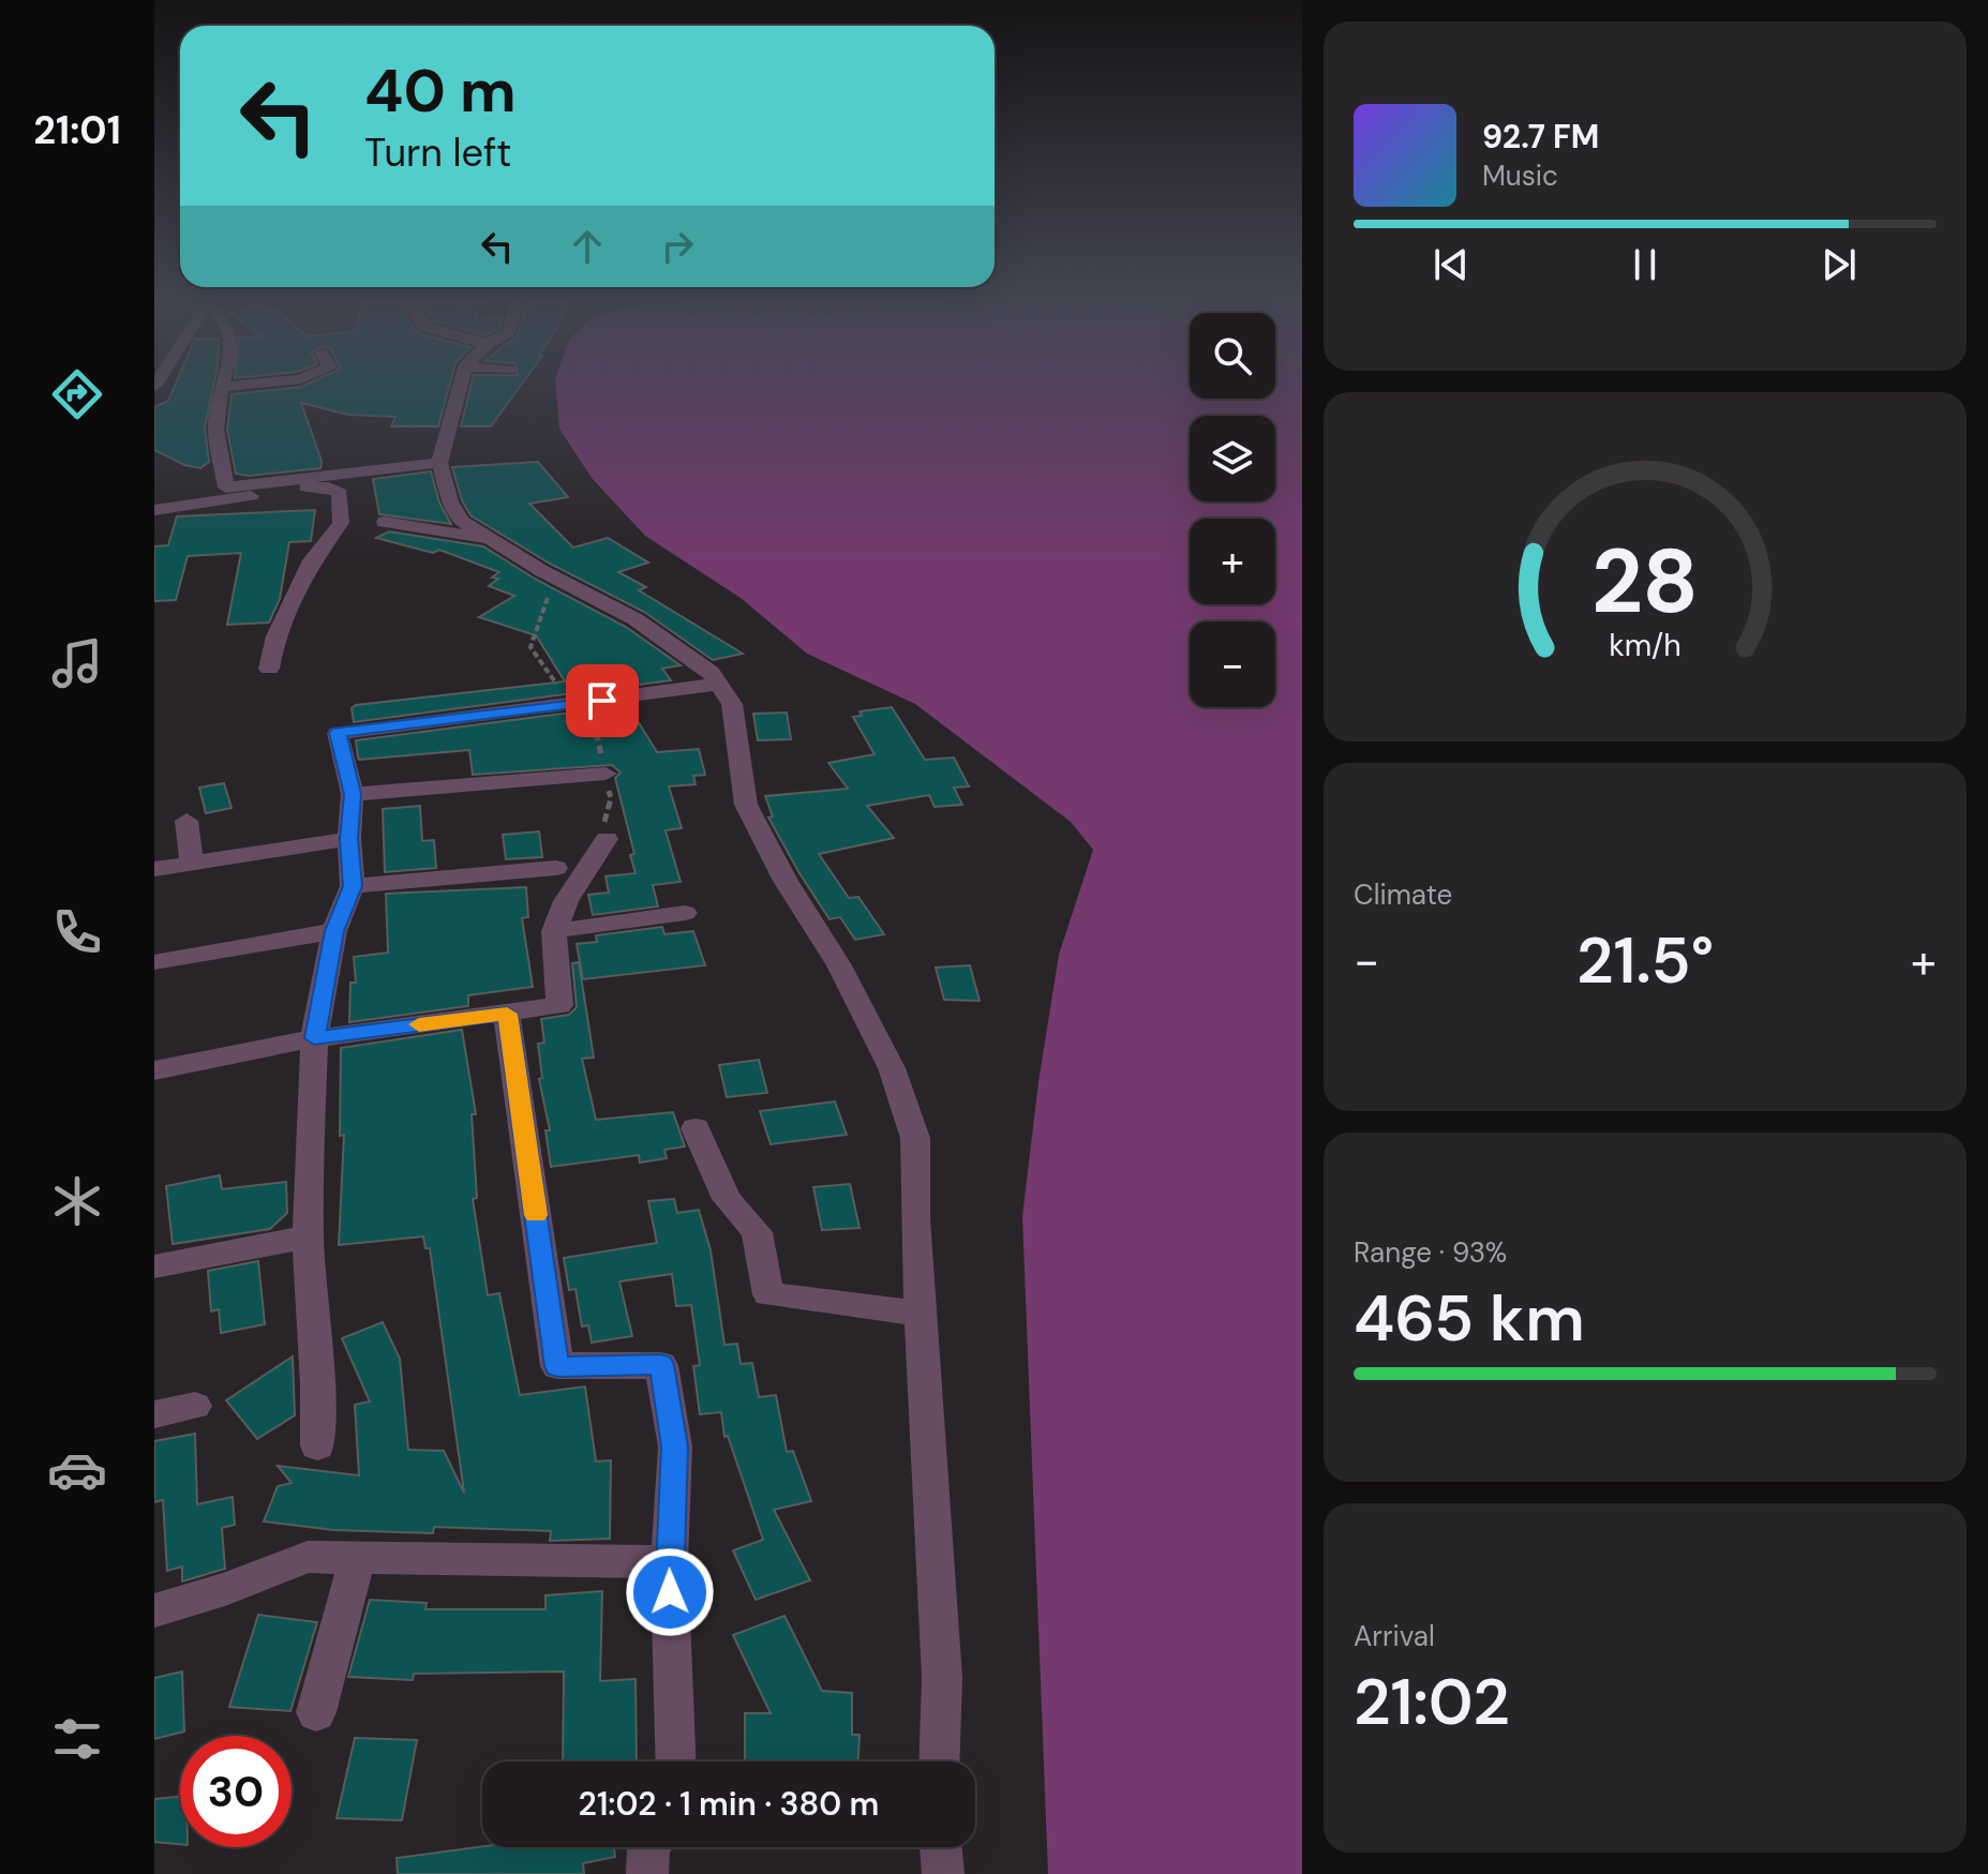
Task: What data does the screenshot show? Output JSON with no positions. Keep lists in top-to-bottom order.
{
  "page": {
    "tabs": "21:01",
    "turn": ["40 m", "Turn left"],
    "song": ["92.7 FM", "Music"],
    "map_buttons": ["+", "−"],
    "tile": [
      "Climate",
      ["Range · 93%", "465 km"],
      ["Arrival", "21:02"]
    ],
    "heat": ["−", "21.5°", "+"],
    "limit": "30",
    "trip": "21:02 · 1 min · 380 m",
    "gauge": ["28", "km/h"]
  }
}
